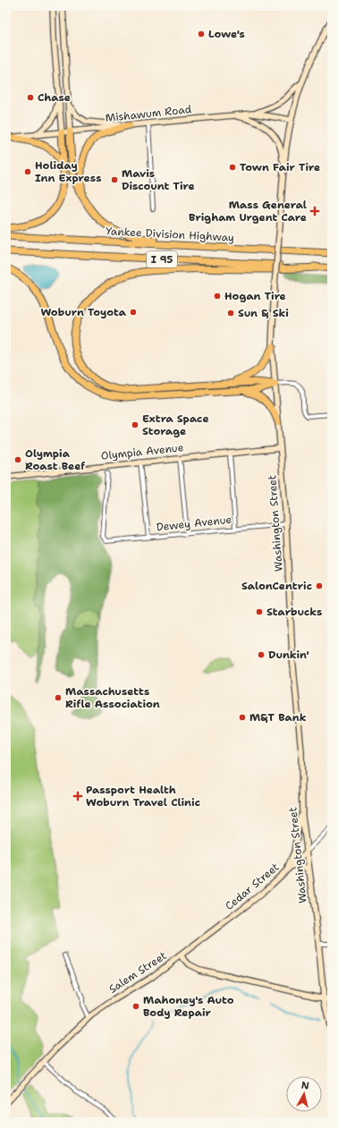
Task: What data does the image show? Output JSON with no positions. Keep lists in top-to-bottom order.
{
  "streets": {
    "highway": ["Yankee Division Highway", "I 95"],
    "main road": [
      "Mishawum Road",
      "Olympia Avenue",
      "Washington Street",
      "Cedar Street",
      "Salem Street"
    ],
    "street": ["Dewey Avenue"]
  },
  "crossings": [
    ["Mishawum Road", "Washington Street"],
    ["Olympia Avenue", "Washington Street"],
    ["Dewey Avenue", "Washington Street"],
    ["Washington Street", "Cedar Street"],
    ["Washington Street", "Salem Street"],
    ["Cedar Street", "Salem Street"]
  ],
  "places": {
    "other": [
      "Lowe's",
      "Chase",
      "Town Fair Tire",
      "Holiday Inn Express",
      "Mavis Discount Tire",
      "Hogan Tire",
      "Woburn Toyota",
      "Sun & Ski",
      "Extra Space Storage",
      "Olympia Roast Beef",
      "SalonCentric",
      "Starbucks",
      "Dunkin'",
      "Massachusetts Rifle Association",
      "M&T Bank",
      "Mahoney's Auto Body Repair"
    ],
    "health": ["Mass General Brigham Urgent Care", "Passport Health Woburn Travel Clinic"]
  },
  "north": "top"
}
